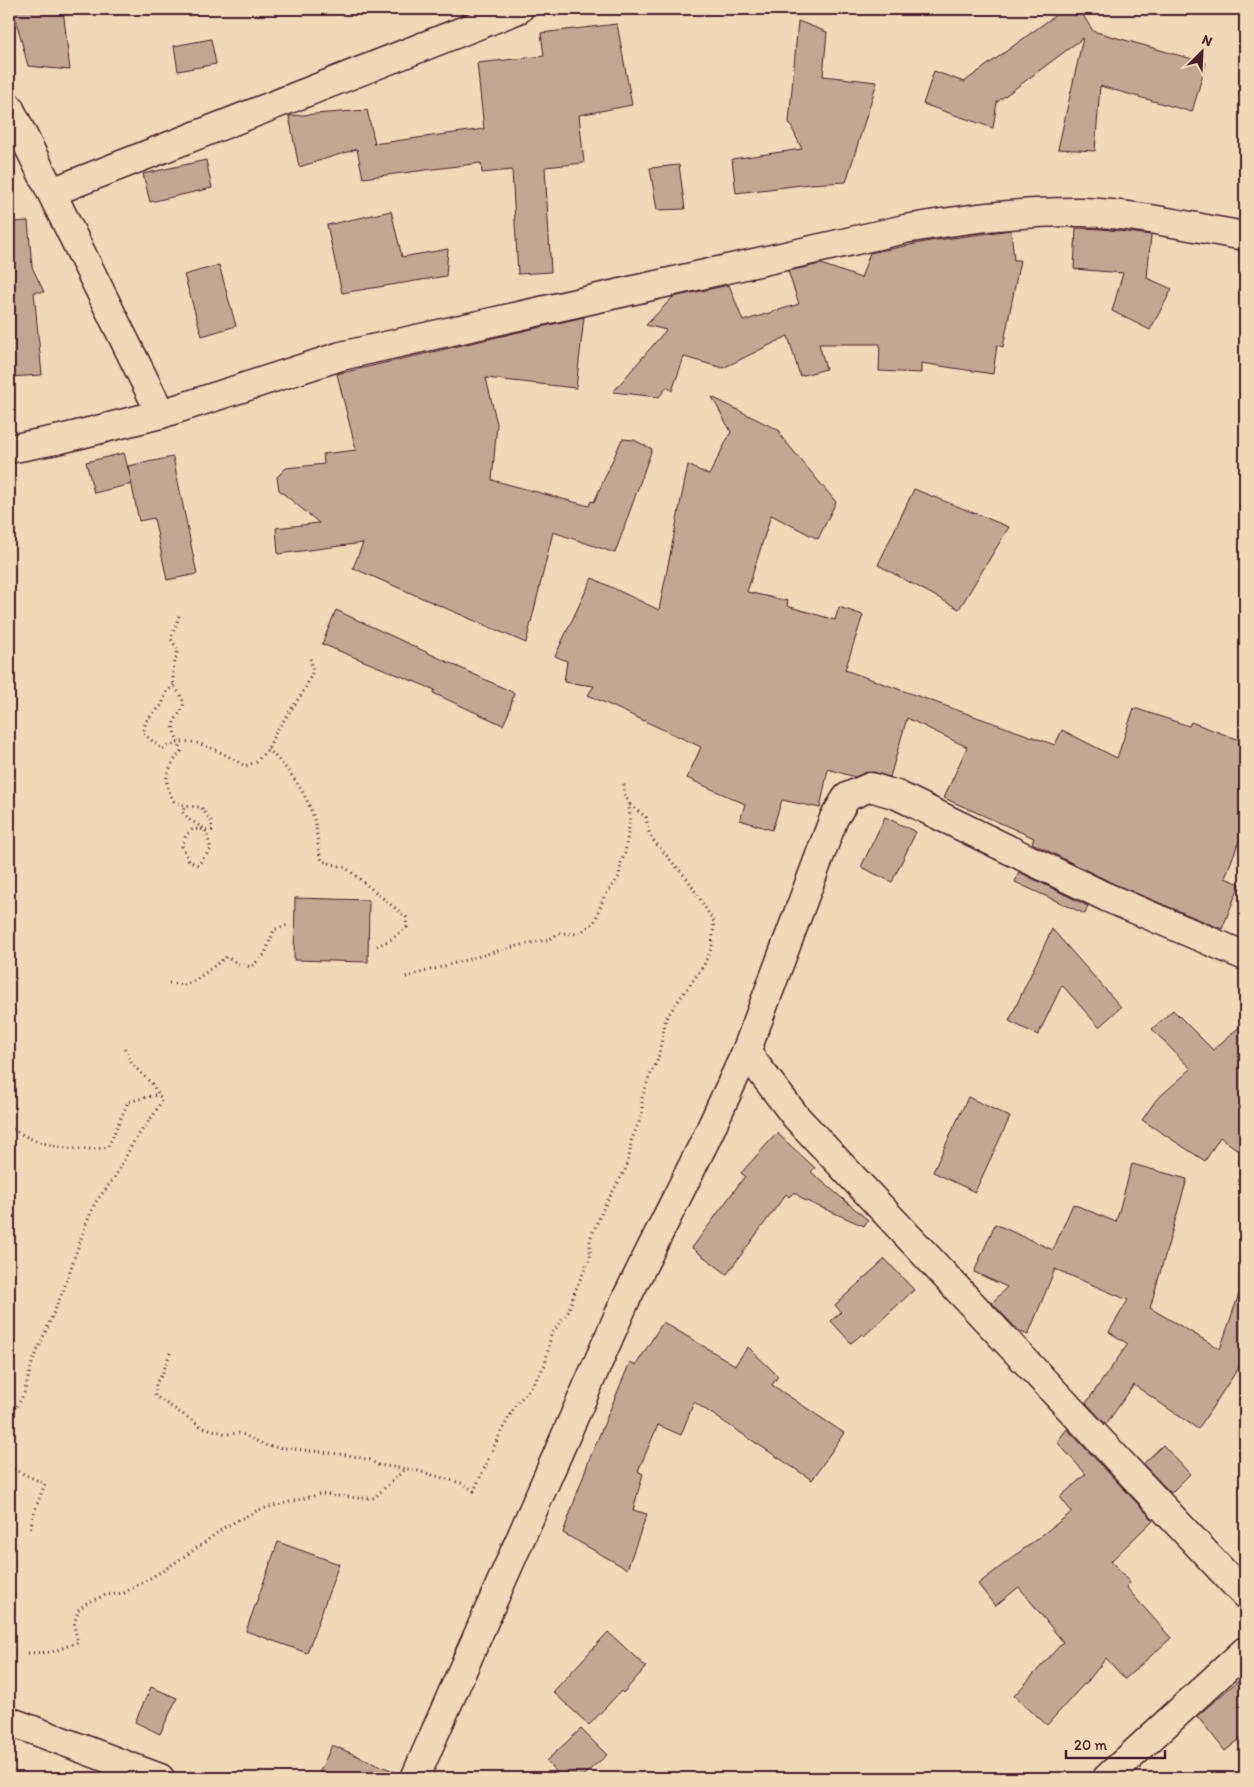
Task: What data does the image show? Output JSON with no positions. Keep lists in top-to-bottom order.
{
  "scale_bar": "20 m",
  "north": "top right"
}
